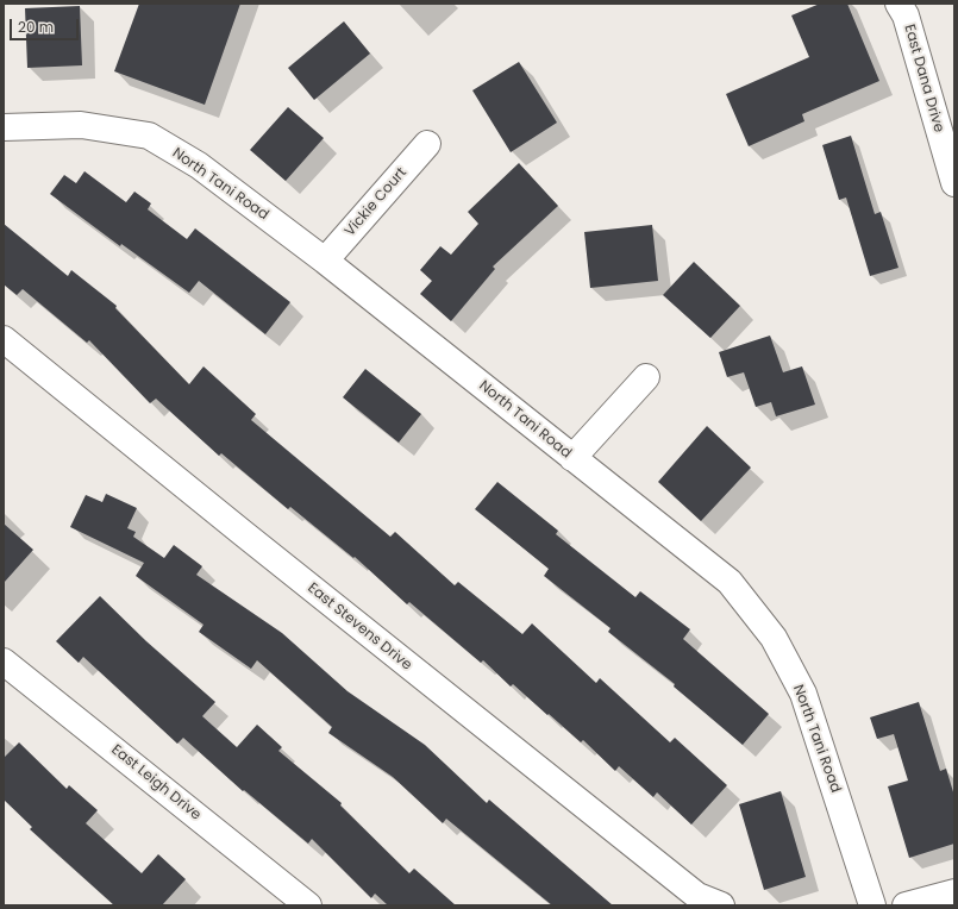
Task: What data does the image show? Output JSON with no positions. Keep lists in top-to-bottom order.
{
  "streets": {
    "street": [
      "East Dana Drive",
      "North Tani Road",
      "Vickie Court",
      "East Stevens Drive",
      "East Leigh Drive"
    ]
  },
  "crossings": [
    ["North Tani Road", "Vickie Court"]
  ],
  "scale_bar": "20 m"
}
